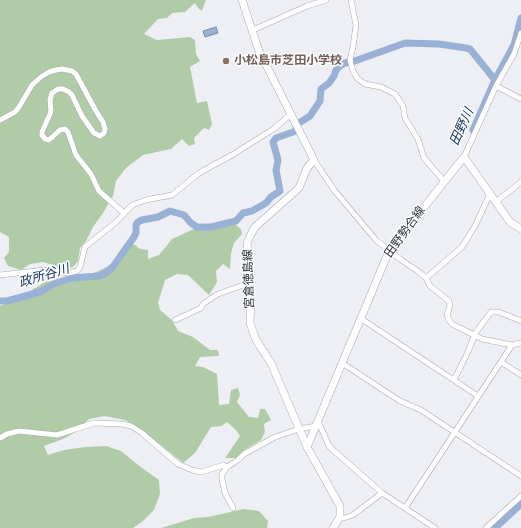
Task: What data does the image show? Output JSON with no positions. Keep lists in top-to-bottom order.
{
  "streets": {
    "main road": ["田野勢合線", "宮倉徳島線"]
  },
  "crossings": [
    ["田野勢合線", "宮倉徳島線"]
  ],
  "water": ["田野川", "政所谷川"],
  "places": ["小松島市芝田小学校"]
}
